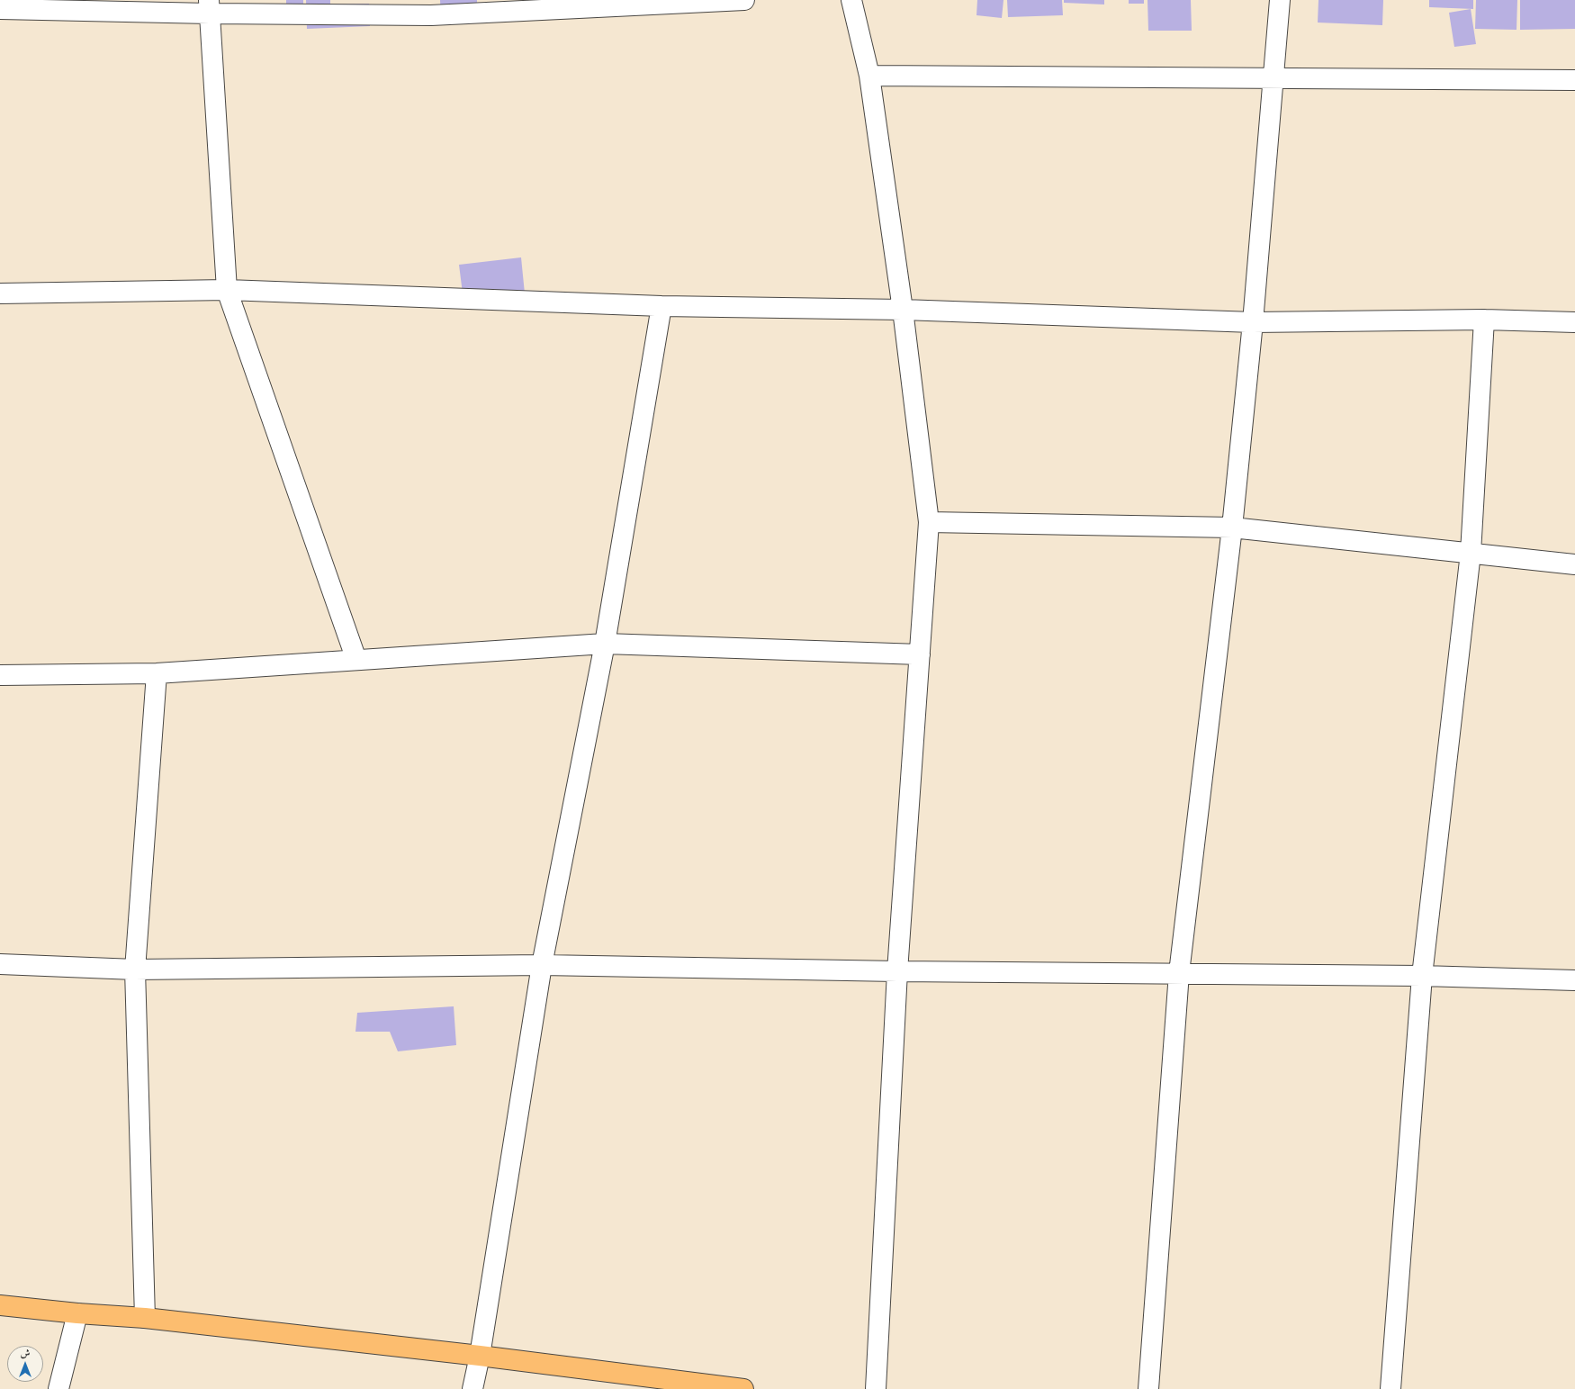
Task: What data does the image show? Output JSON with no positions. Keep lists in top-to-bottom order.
{
  "north": "top"
}
